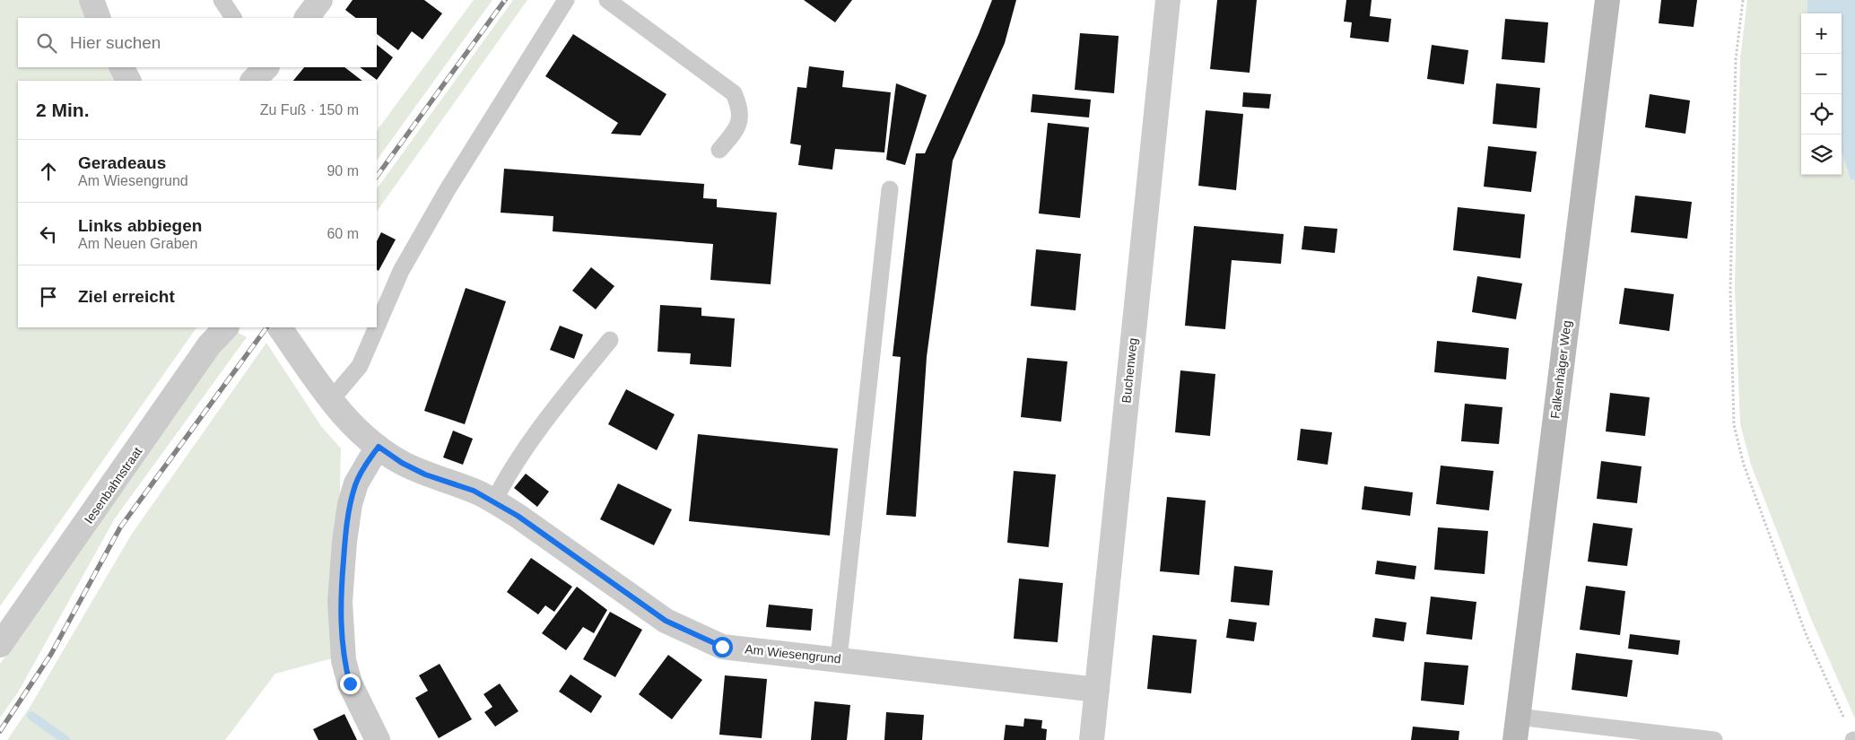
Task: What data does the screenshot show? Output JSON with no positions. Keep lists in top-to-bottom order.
{
  "streets": {
    "street": [
      "Falkenhäger Weg",
      "Buchenweg",
      "Iesenbahnstraat",
      "Am Wiesengrund"
    ]
  },
  "crossings": [
    ["Buchenweg", "Am Wiesengrund"]
  ],
  "page": {
    "map_buttons": ["+", "−"],
    "search": "Hier suchen",
    "heading": ["2 Min.", "Zu Fuß · 150 m"],
    "list": [
      ["Geradeaus", "Am Wiesengrund", "90 m"],
      ["Links abbiegen", "Am Neuen Graben", "60 m"],
      "Ziel erreicht"
    ]
  }
}
